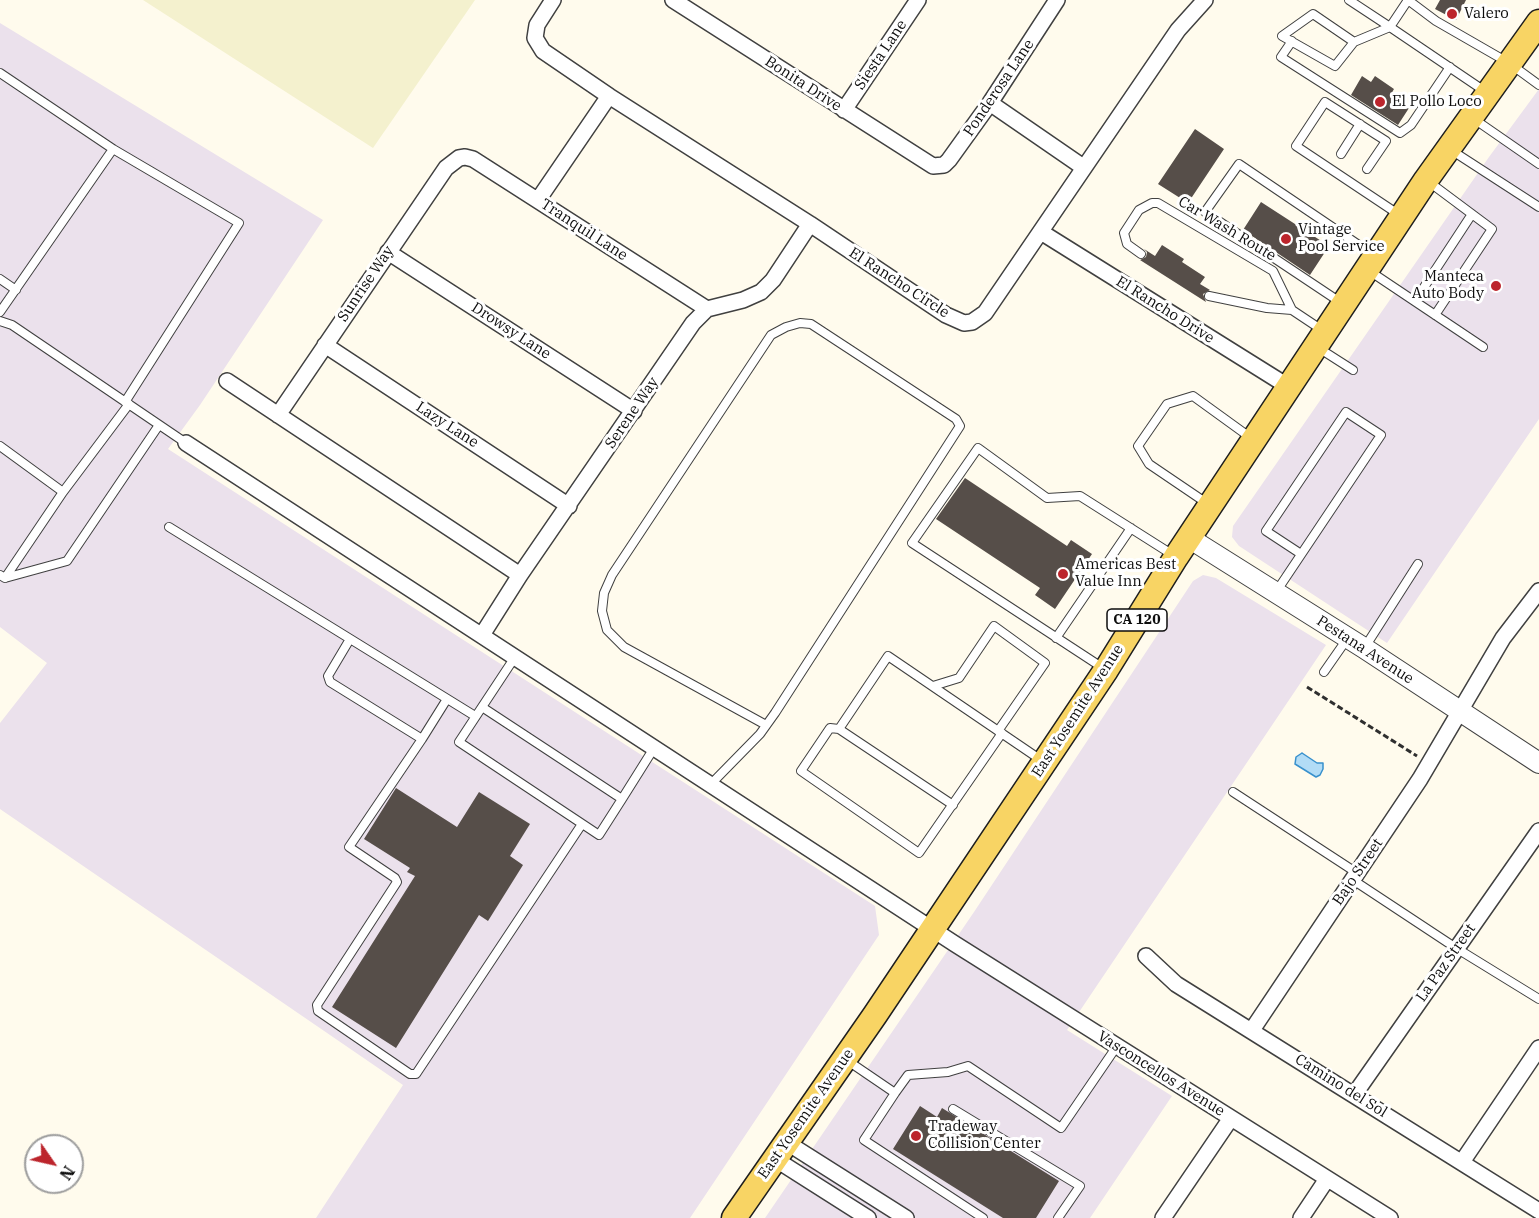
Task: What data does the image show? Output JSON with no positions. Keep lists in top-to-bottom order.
{
  "streets": {
    "main road": ["CA 120", "East Yosemite Avenue"],
    "street": [
      "Siesta Lane",
      "Bonita Drive",
      "Ponderosa Lane",
      "Tranquil Lane",
      "El Rancho Circle",
      "Sunrise Way",
      "El Rancho Drive",
      "Drowsy Lane",
      "Serene Way",
      "Lazy Lane",
      "Pestana Avenue",
      "Bajo Street",
      "La Paz Street",
      "Vasconcellos Avenue",
      "Camino del Sol"
    ],
    "lane": ["Car Wash Route"]
  },
  "crossings": [
    ["Siesta Lane", "Bonita Drive"],
    ["Bonita Drive", "Ponderosa Lane"],
    ["Tranquil Lane", "Sunrise Way"],
    ["Tranquil Lane", "Serene Way"],
    ["El Rancho Circle", "El Rancho Drive"],
    ["Sunrise Way", "Drowsy Lane"],
    ["Sunrise Way", "Lazy Lane"],
    ["El Rancho Drive", "East Yosemite Avenue"],
    ["Drowsy Lane", "Serene Way"],
    ["Serene Way", "Lazy Lane"],
    ["Serene Way", "Vasconcellos Avenue"],
    ["Pestana Avenue", "East Yosemite Avenue"],
    ["Pestana Avenue", "Bajo Street"],
    ["East Yosemite Avenue", "Vasconcellos Avenue"],
    ["Bajo Street", "Camino del Sol"],
    ["La Paz Street", "Camino del Sol"]
  ],
  "places": [
    "Valero",
    "El Pollo Loco",
    "Vintage Pool Service",
    "Manteca Auto Body",
    "Americas Best Value Inn",
    "Tradeway Collision Center"
  ],
  "north": "bottom right"
}
